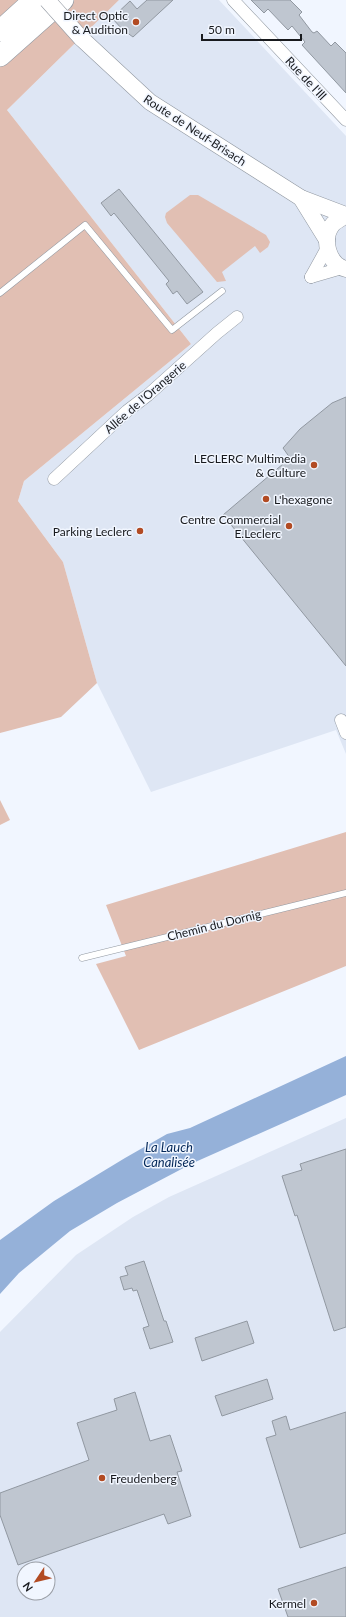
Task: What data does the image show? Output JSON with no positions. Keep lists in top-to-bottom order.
{
  "streets": {
    "main road": ["Route de Neuf-Brisach"],
    "street": ["Rue de l'Ill", "Allée de l'Orangerie"],
    "lane": ["Chemin du Dornig"]
  },
  "water": ["La Lauch Canalisée"],
  "places": [
    "Direct Optic & Audition",
    "LECLERC Multimedia & Culture",
    "L'hexagone",
    "Centre Commercial E.Leclerc",
    "Parking Leclerc",
    "Freudenberg",
    "Kermel"
  ],
  "scale_bar": "50 m",
  "north": "bottom left"
}
